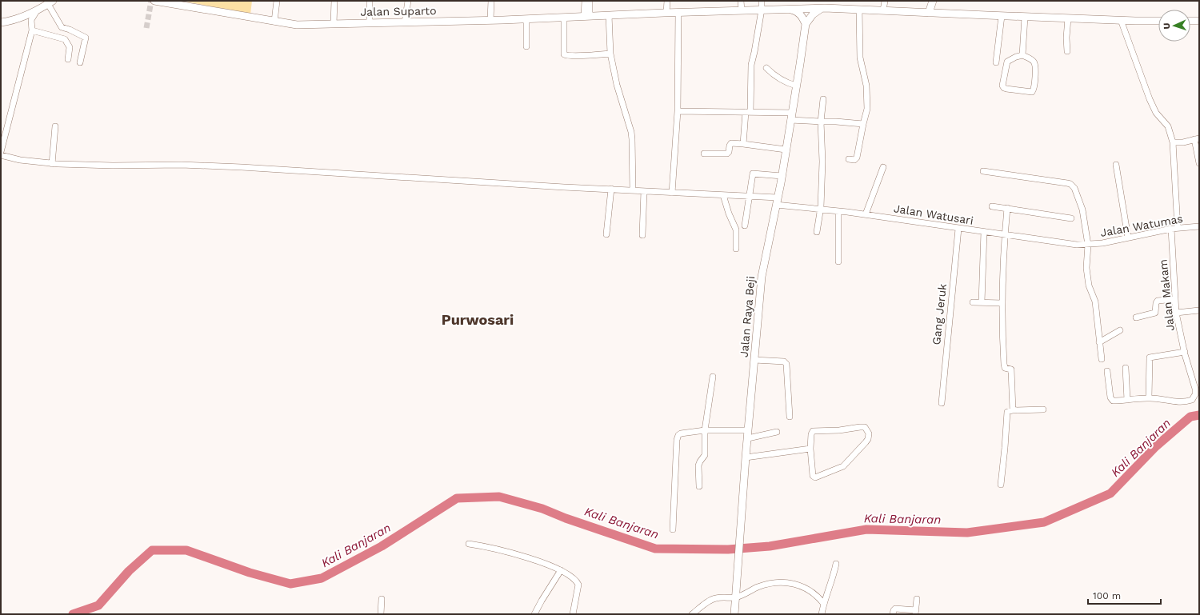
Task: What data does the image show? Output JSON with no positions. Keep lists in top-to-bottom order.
{
  "streets": {
    "street": [
      "Jalan Suparto",
      "Jalan Watusari",
      "Jalan Watumas",
      "Jalan Makam",
      "Gang Jeruk",
      "Jalan Raya Beji"
    ]
  },
  "crossings": [
    ["Jalan Watusari", "Jalan Watumas"],
    ["Jalan Watusari", "Gang Jeruk"],
    ["Jalan Watusari", "Jalan Raya Beji"],
    ["Jalan Watumas", "Jalan Makam"]
  ],
  "districts": ["Purwosari"],
  "water": ["Kali Banjaran"],
  "scale_bar": "100 m",
  "north": "left"
}
